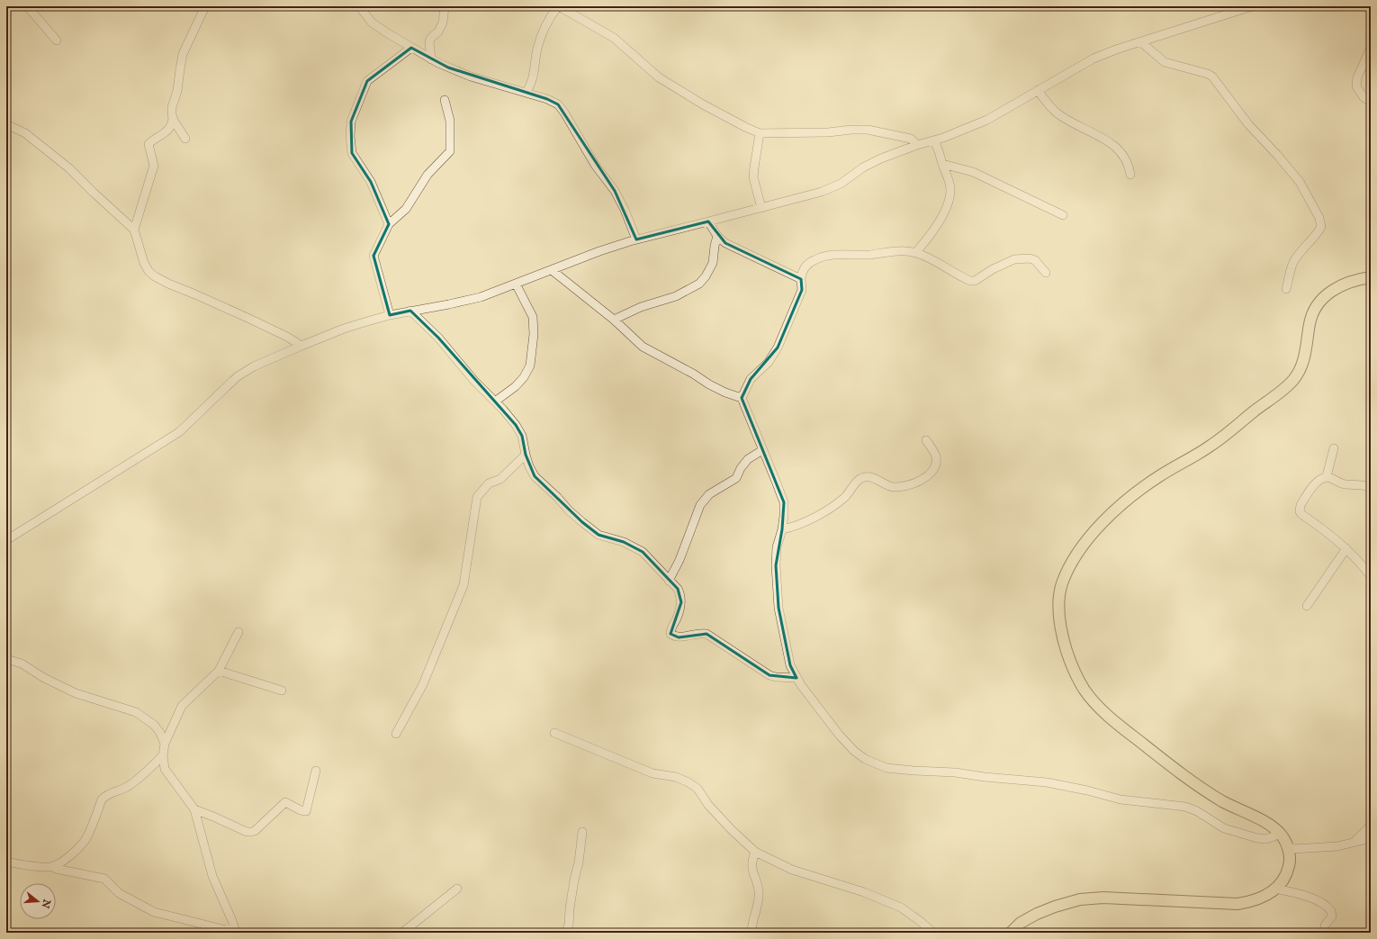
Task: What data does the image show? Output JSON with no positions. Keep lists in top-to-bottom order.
{
  "north": "right"
}
